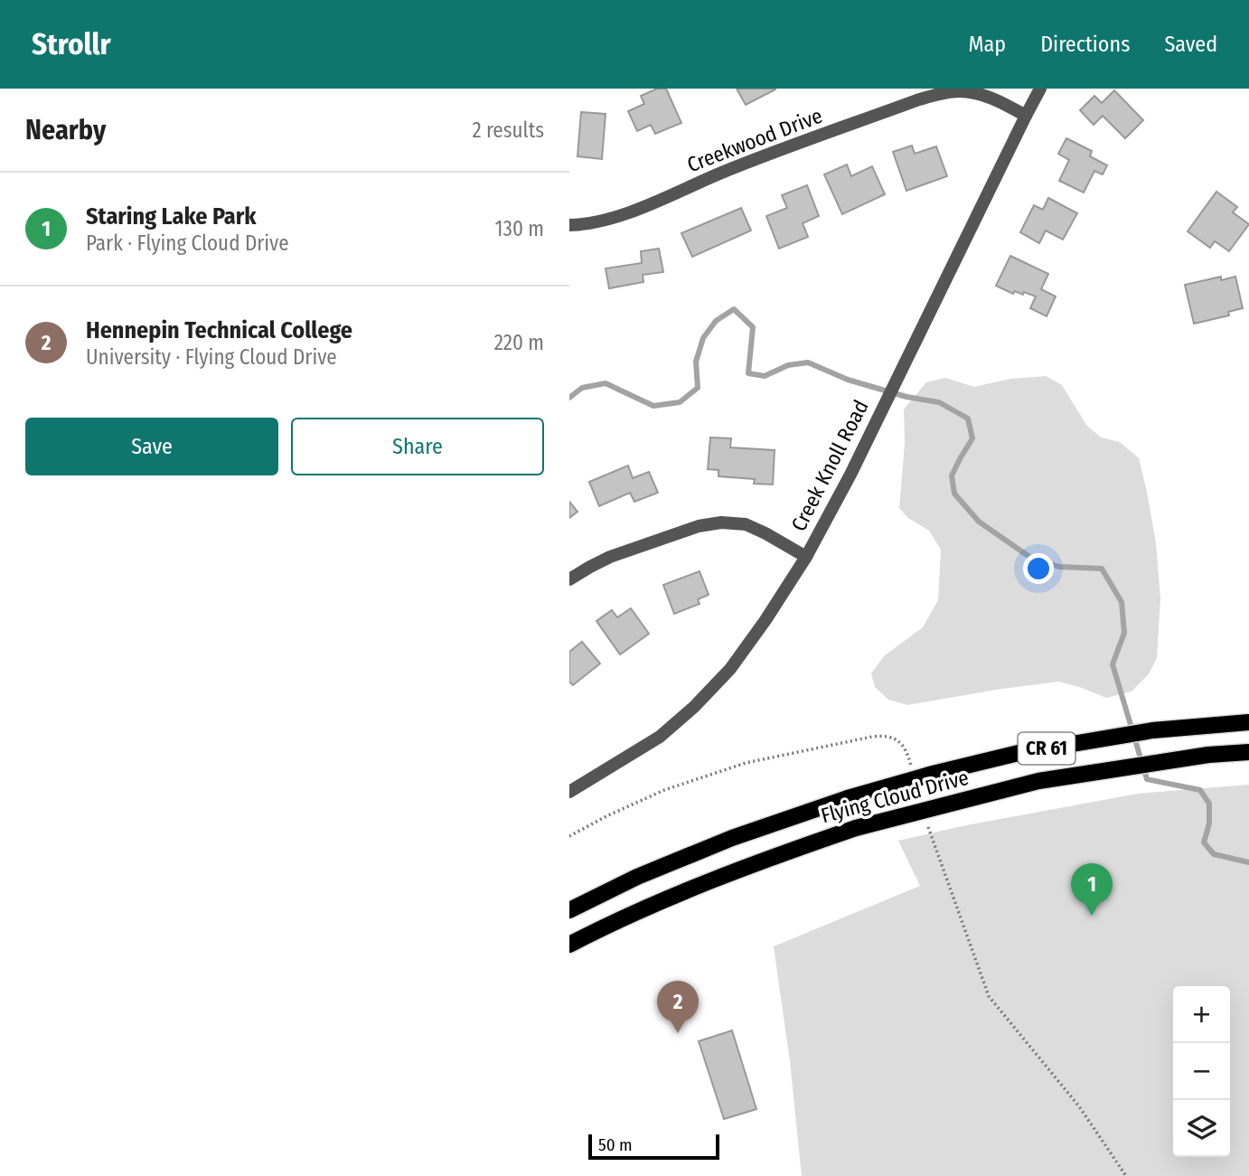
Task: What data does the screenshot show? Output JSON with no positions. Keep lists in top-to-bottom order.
{
  "streets": {
    "main road": ["CR 61", "Flying Cloud Drive"],
    "street": ["Creekwood Drive", "Creek Knoll Road"]
  },
  "crossings": [
    ["Creekwood Drive", "Creek Knoll Road"]
  ],
  "scale_bar": "50 m",
  "page": {
    "header": "Strollr",
    "nav": ["Map", "Directions", "Saved"],
    "heading": ["Nearby", "2 results"],
    "list": [
      {
        "mark": "1",
        "name": "Staring Lake Park",
        "note": "Park · Flying Cloud Drive",
        "value": "130 m"
      },
      {
        "mark": "2",
        "name": "Hennepin Technical College",
        "note": "University · Flying Cloud Drive",
        "value": "220 m"
      }
    ],
    "buttons": ["Save", "Share"],
    "pins": ["1", "2"],
    "map_buttons": ["+", "−"],
    "scale": "50 m"
  }
}
